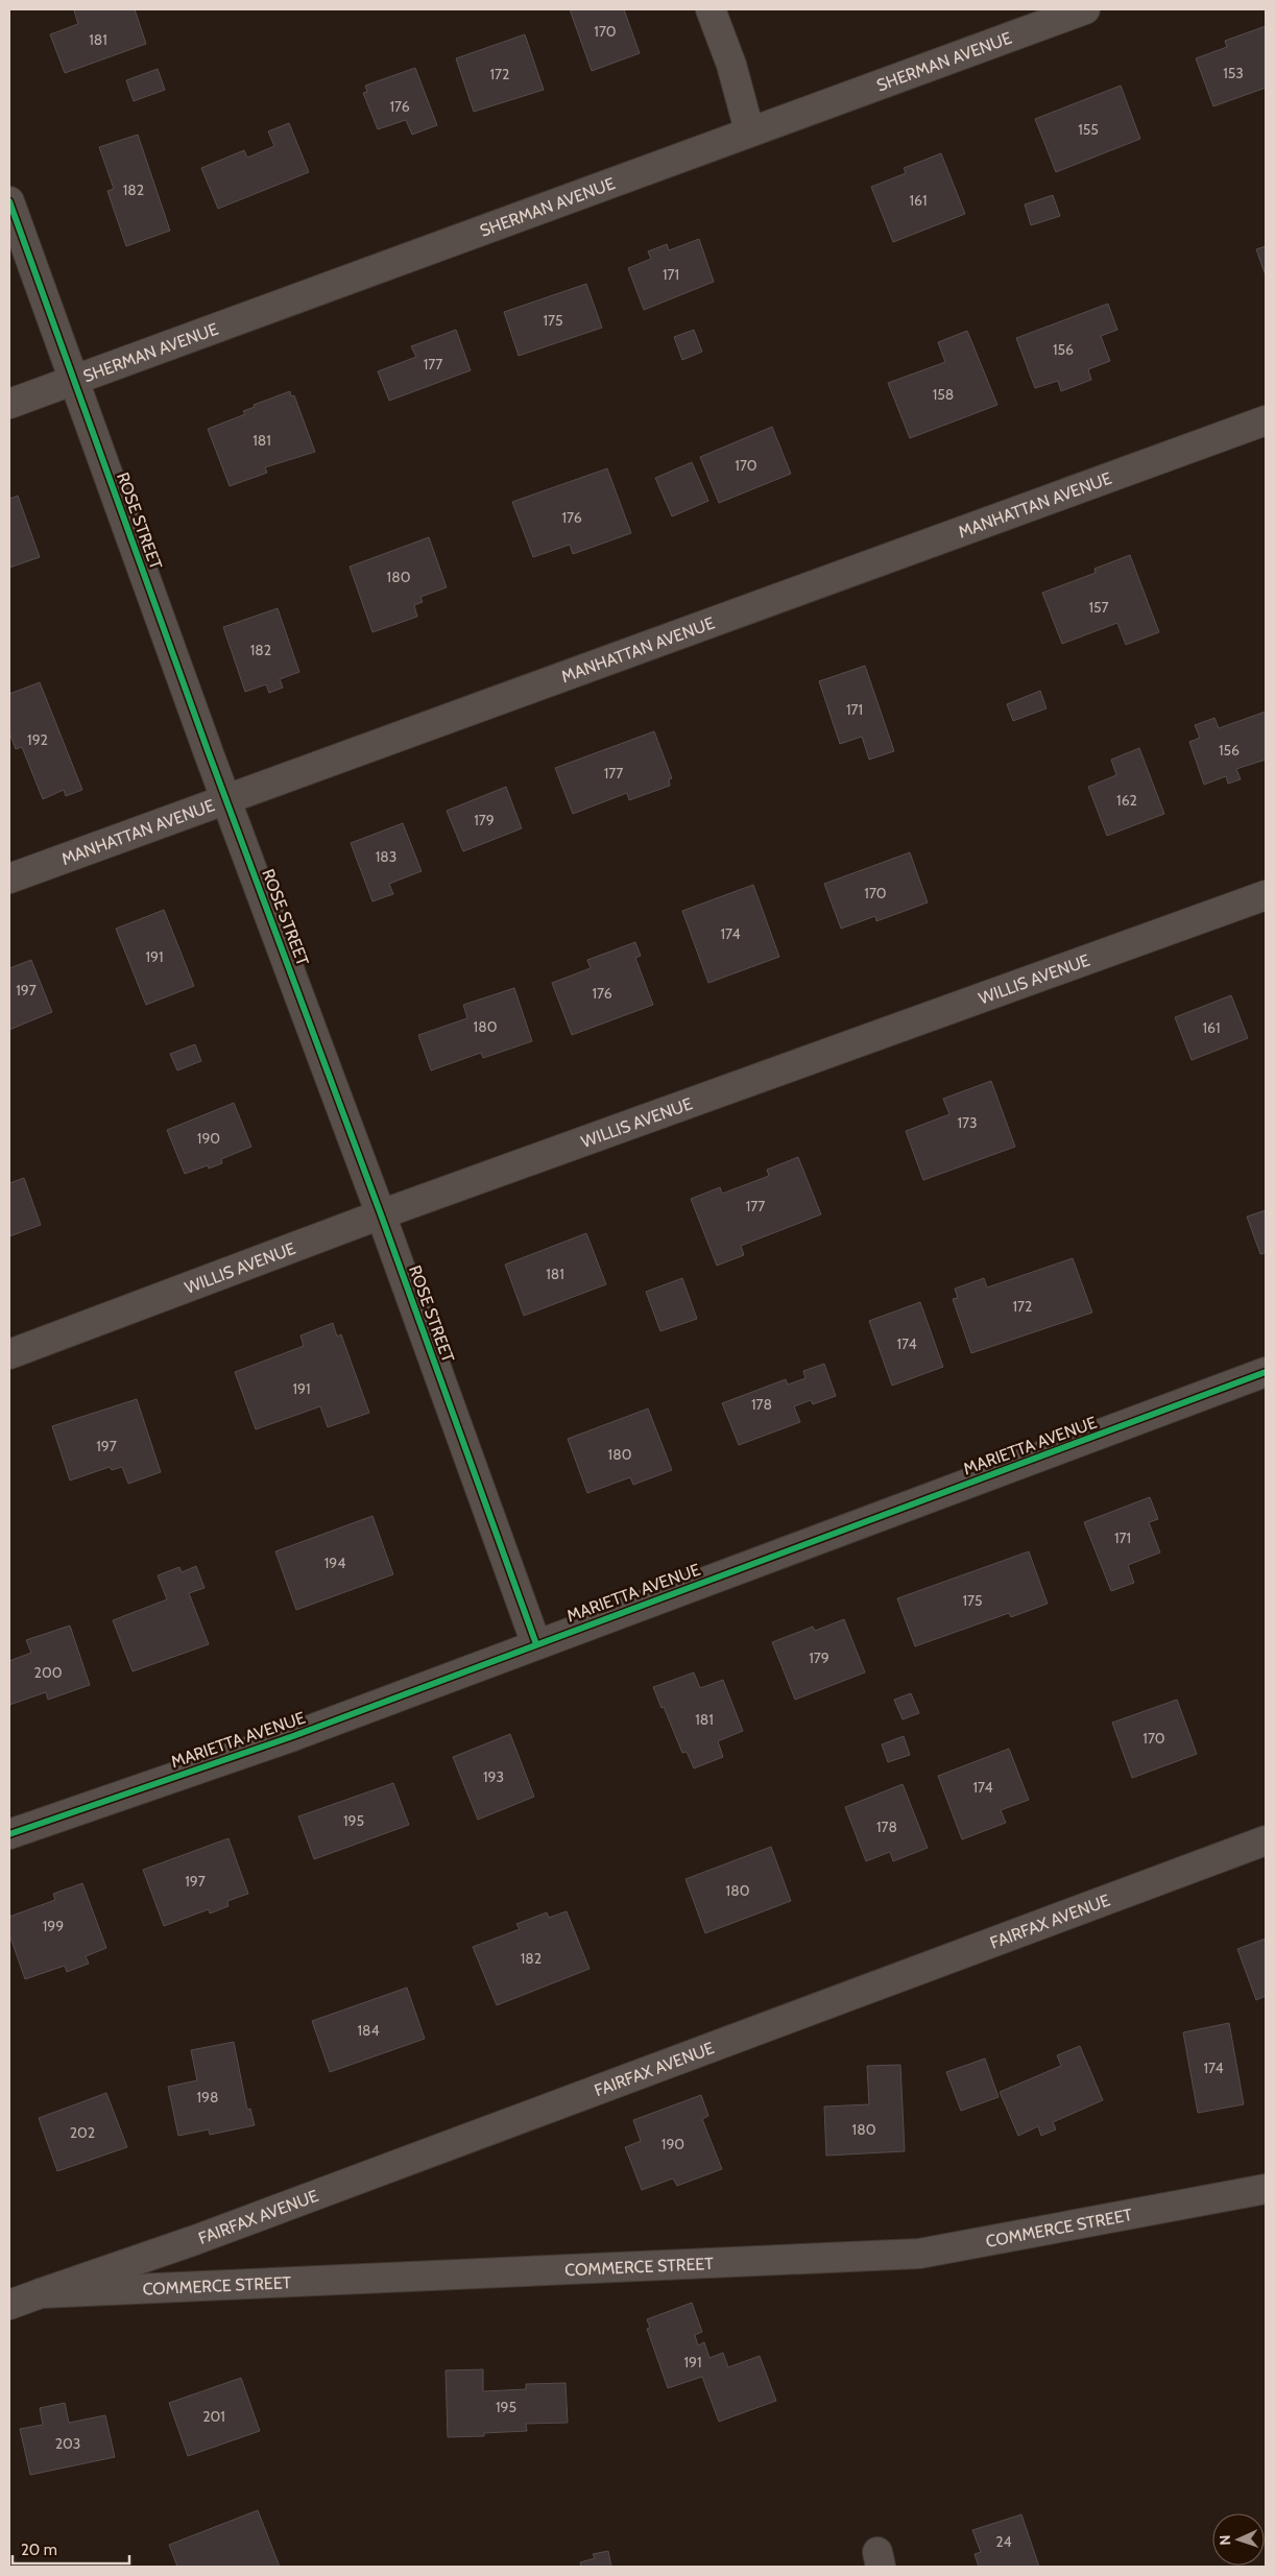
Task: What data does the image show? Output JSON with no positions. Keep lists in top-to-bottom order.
{
  "streets": {
    "street": [
      "SHERMAN AVENUE",
      "MANHATTAN AVENUE",
      "ROSE STREET",
      "WILLIS AVENUE",
      "MARIETTA AVENUE",
      "FAIRFAX AVENUE",
      "COMMERCE STREET"
    ]
  },
  "crossings": [
    ["SHERMAN AVENUE", "ROSE STREET"],
    ["MANHATTAN AVENUE", "ROSE STREET"],
    ["ROSE STREET", "WILLIS AVENUE"],
    ["ROSE STREET", "MARIETTA AVENUE"],
    ["FAIRFAX AVENUE", "COMMERCE STREET"]
  ],
  "house_numbers": [
    "170",
    "181",
    "153",
    "172",
    "176",
    "155",
    "182",
    "161",
    "171",
    "175",
    "156",
    "177",
    "158",
    "181",
    "170",
    "176",
    "180",
    "157",
    "182",
    "171",
    "192",
    "156",
    "177",
    "162",
    "179",
    "183",
    "170",
    "174",
    "191",
    "197",
    "176",
    "180",
    "161",
    "173",
    "190",
    "177",
    "181",
    "172",
    "174",
    "191",
    "178",
    "197",
    "180",
    "171",
    "194",
    "175",
    "179",
    "200",
    "181",
    "170",
    "193",
    "174",
    "195",
    "178",
    "197",
    "180",
    "199",
    "182",
    "184",
    "174",
    "198",
    "180",
    "202",
    "190",
    "191",
    "195",
    "201",
    "203",
    "24"
  ],
  "scale_bar": "20 m",
  "north": "left"
}
